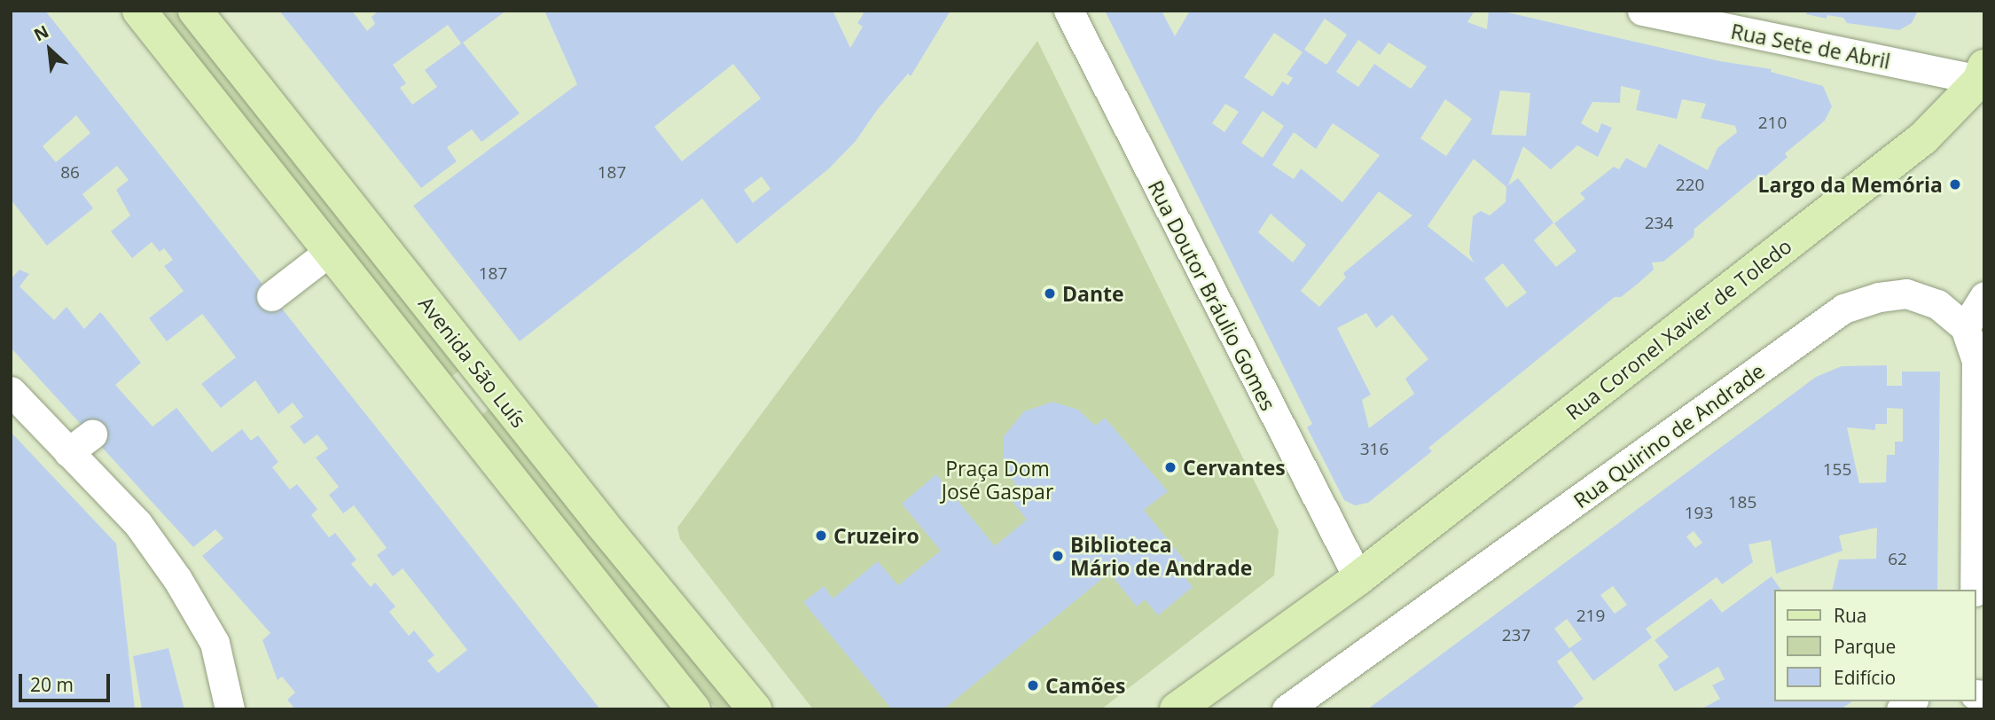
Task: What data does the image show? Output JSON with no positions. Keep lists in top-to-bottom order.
{
  "streets": {
    "main road": ["Rua Coronel Xavier de Toledo", "Avenida São Luís"],
    "street": ["Rua Sete de Abril", "Rua Doutor Bráulio Gomes", "Rua Quirino de Andrade"]
  },
  "crossings": [
    ["Rua Sete de Abril", "Rua Coronel Xavier de Toledo"],
    ["Rua Doutor Bráulio Gomes", "Rua Coronel Xavier de Toledo"]
  ],
  "parks": ["Praça Dom José Gaspar"],
  "places": [
    "Largo da Memória",
    "Dante",
    "Cervantes",
    "Cruzeiro",
    "Biblioteca Mário de Andrade",
    "Camões"
  ],
  "house_numbers": [
    "210",
    "86",
    "187",
    "220",
    "234",
    "187",
    "316",
    "155",
    "185",
    "193",
    "62",
    "219",
    "237"
  ],
  "legend": ["Rua", "Parque", "Edifício"],
  "scale_bar": "20 m",
  "north": "top left"
}
